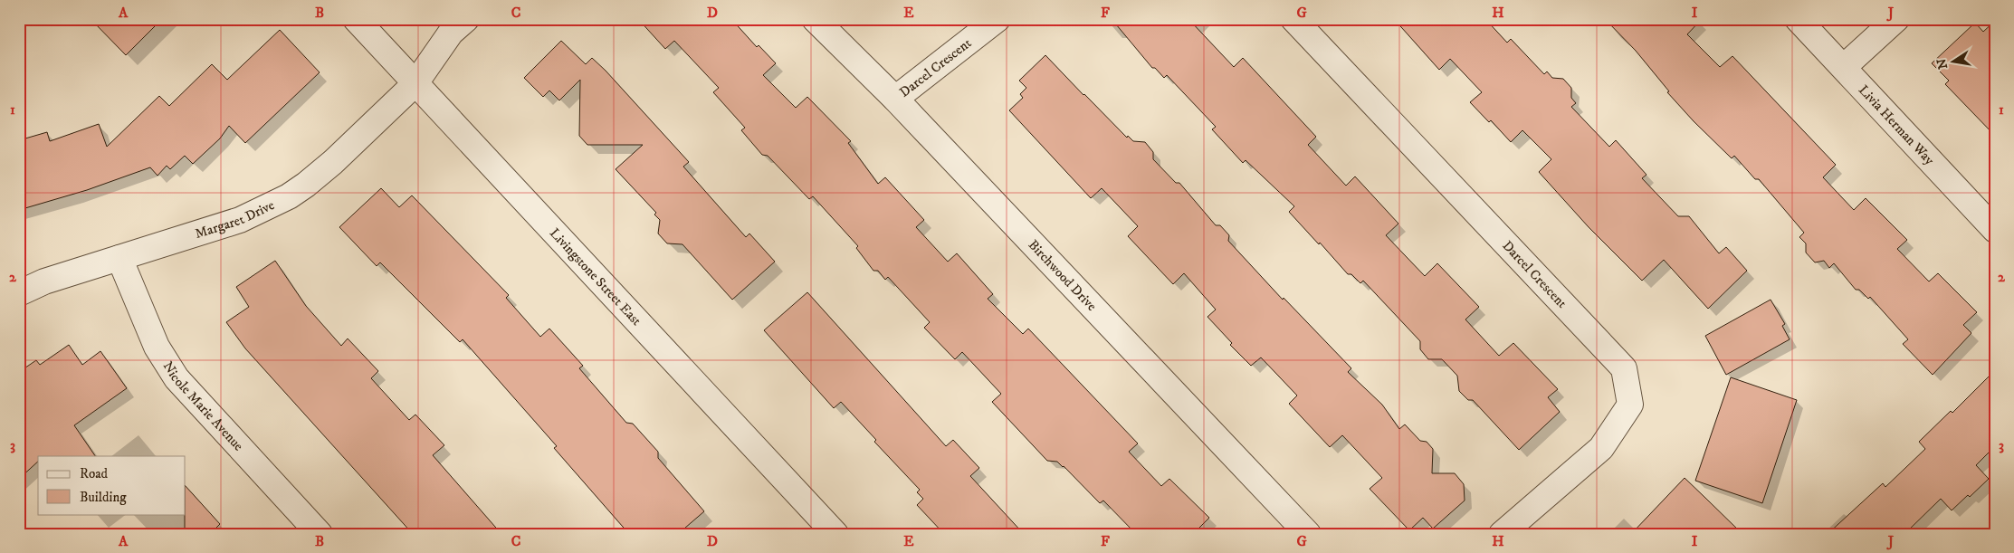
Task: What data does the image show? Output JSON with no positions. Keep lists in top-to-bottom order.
{
  "streets": {
    "street": [
      "Darcel Crescent",
      "Livia Herman Way",
      "Margaret Drive",
      "Birchwood Drive",
      "Livingstone Street East",
      "Nicole Marie Avenue"
    ]
  },
  "crossings": [
    ["Darcel Crescent", "Birchwood Drive"],
    ["Margaret Drive", "Livingstone Street East"],
    ["Margaret Drive", "Nicole Marie Avenue"]
  ],
  "legend": ["Road", "Building"],
  "north": "left",
  "grid": {
    "columns": [
      "A",
      "B",
      "C",
      "D",
      "E",
      "F",
      "G",
      "H",
      "I",
      "J"
    ],
    "rows": ["1", "2", "3"]
  }
}
